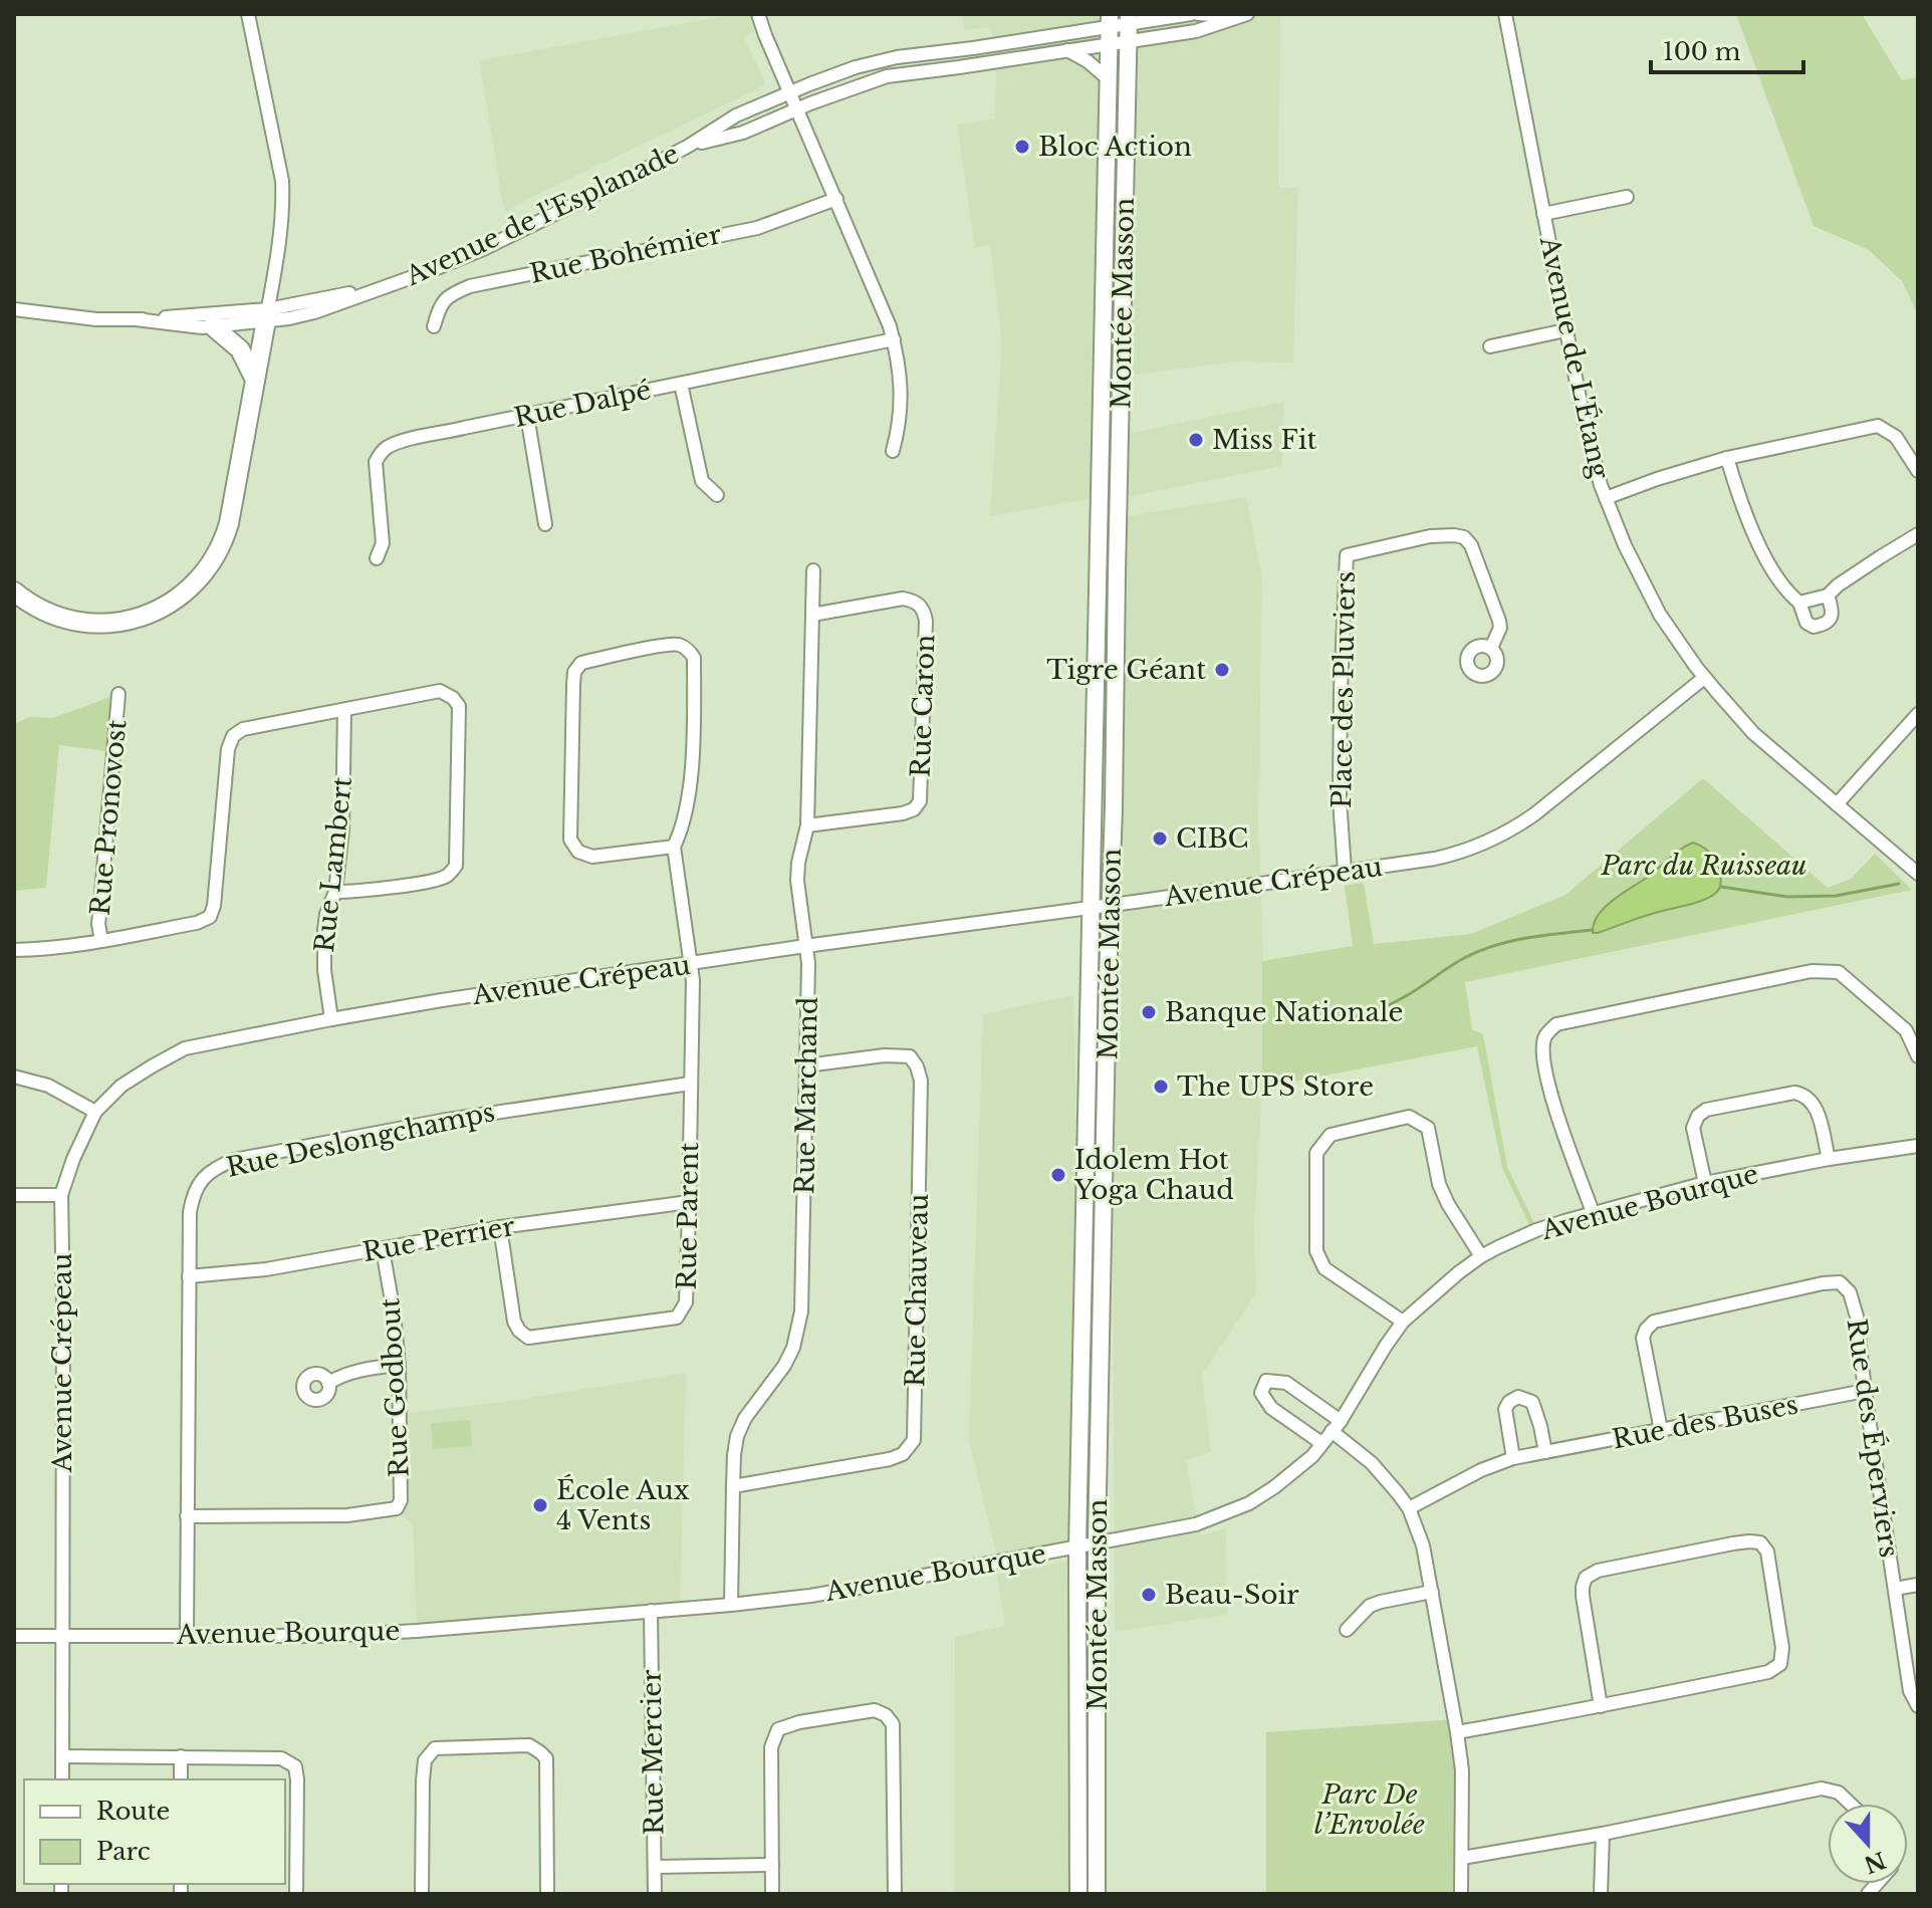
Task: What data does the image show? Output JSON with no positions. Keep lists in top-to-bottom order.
{
  "streets": {
    "main road": ["Montée Masson"],
    "street": [
      "Avenue de l'Esplanade",
      "Rue Bohémier",
      "Avenue de L'Étang",
      "Rue Dalpé",
      "Place des Pluviers",
      "Rue Caron",
      "Rue Pronovost",
      "Rue Lambert",
      "Avenue Crépeau",
      "Rue Marchand",
      "Rue Deslongchamps",
      "Avenue Bourque",
      "Rue Parent",
      "Rue Perrier",
      "Rue Chauveau",
      "Rue Godbout",
      "Rue des Buses",
      "Rue des Éperviers",
      "Rue Mercier"
    ]
  },
  "crossings": [
    ["Avenue de l'Esplanade", "Montée Masson"],
    ["Montée Masson", "Avenue Crépeau"],
    ["Montée Masson", "Avenue Bourque"],
    ["Avenue de L'Étang", "Avenue Crépeau"],
    ["Place des Pluviers", "Avenue Crépeau"],
    ["Rue Caron", "Rue Marchand"],
    ["Rue Lambert", "Avenue Crépeau"],
    ["Avenue Crépeau", "Rue Marchand"],
    ["Avenue Crépeau", "Avenue Bourque"],
    ["Avenue Crépeau", "Rue Parent"],
    ["Rue Marchand", "Avenue Bourque"],
    ["Rue Marchand", "Rue Chauveau"],
    ["Rue Deslongchamps", "Avenue Bourque"],
    ["Rue Deslongchamps", "Rue Parent"],
    ["Rue Deslongchamps", "Rue Perrier"],
    ["Rue Deslongchamps", "Rue Godbout"],
    ["Avenue Bourque", "Rue Mercier"],
    ["Rue Parent", "Rue Perrier"],
    ["Rue Perrier", "Rue Godbout"],
    ["Rue des Buses", "Rue des Éperviers"]
  ],
  "parks": ["Parc du Ruisseau", "Parc De l’Envolée"],
  "places": [
    "Bloc Action",
    "Miss Fit",
    "Tigre Géant",
    "CIBC",
    "Banque Nationale",
    "The UPS Store",
    "Idolem Hot Yoga Chaud",
    "École Aux 4 Vents",
    "Beau-Soir"
  ],
  "legend": ["Route", "Parc"],
  "scale_bar": "100 m",
  "north": "bottom"
}
